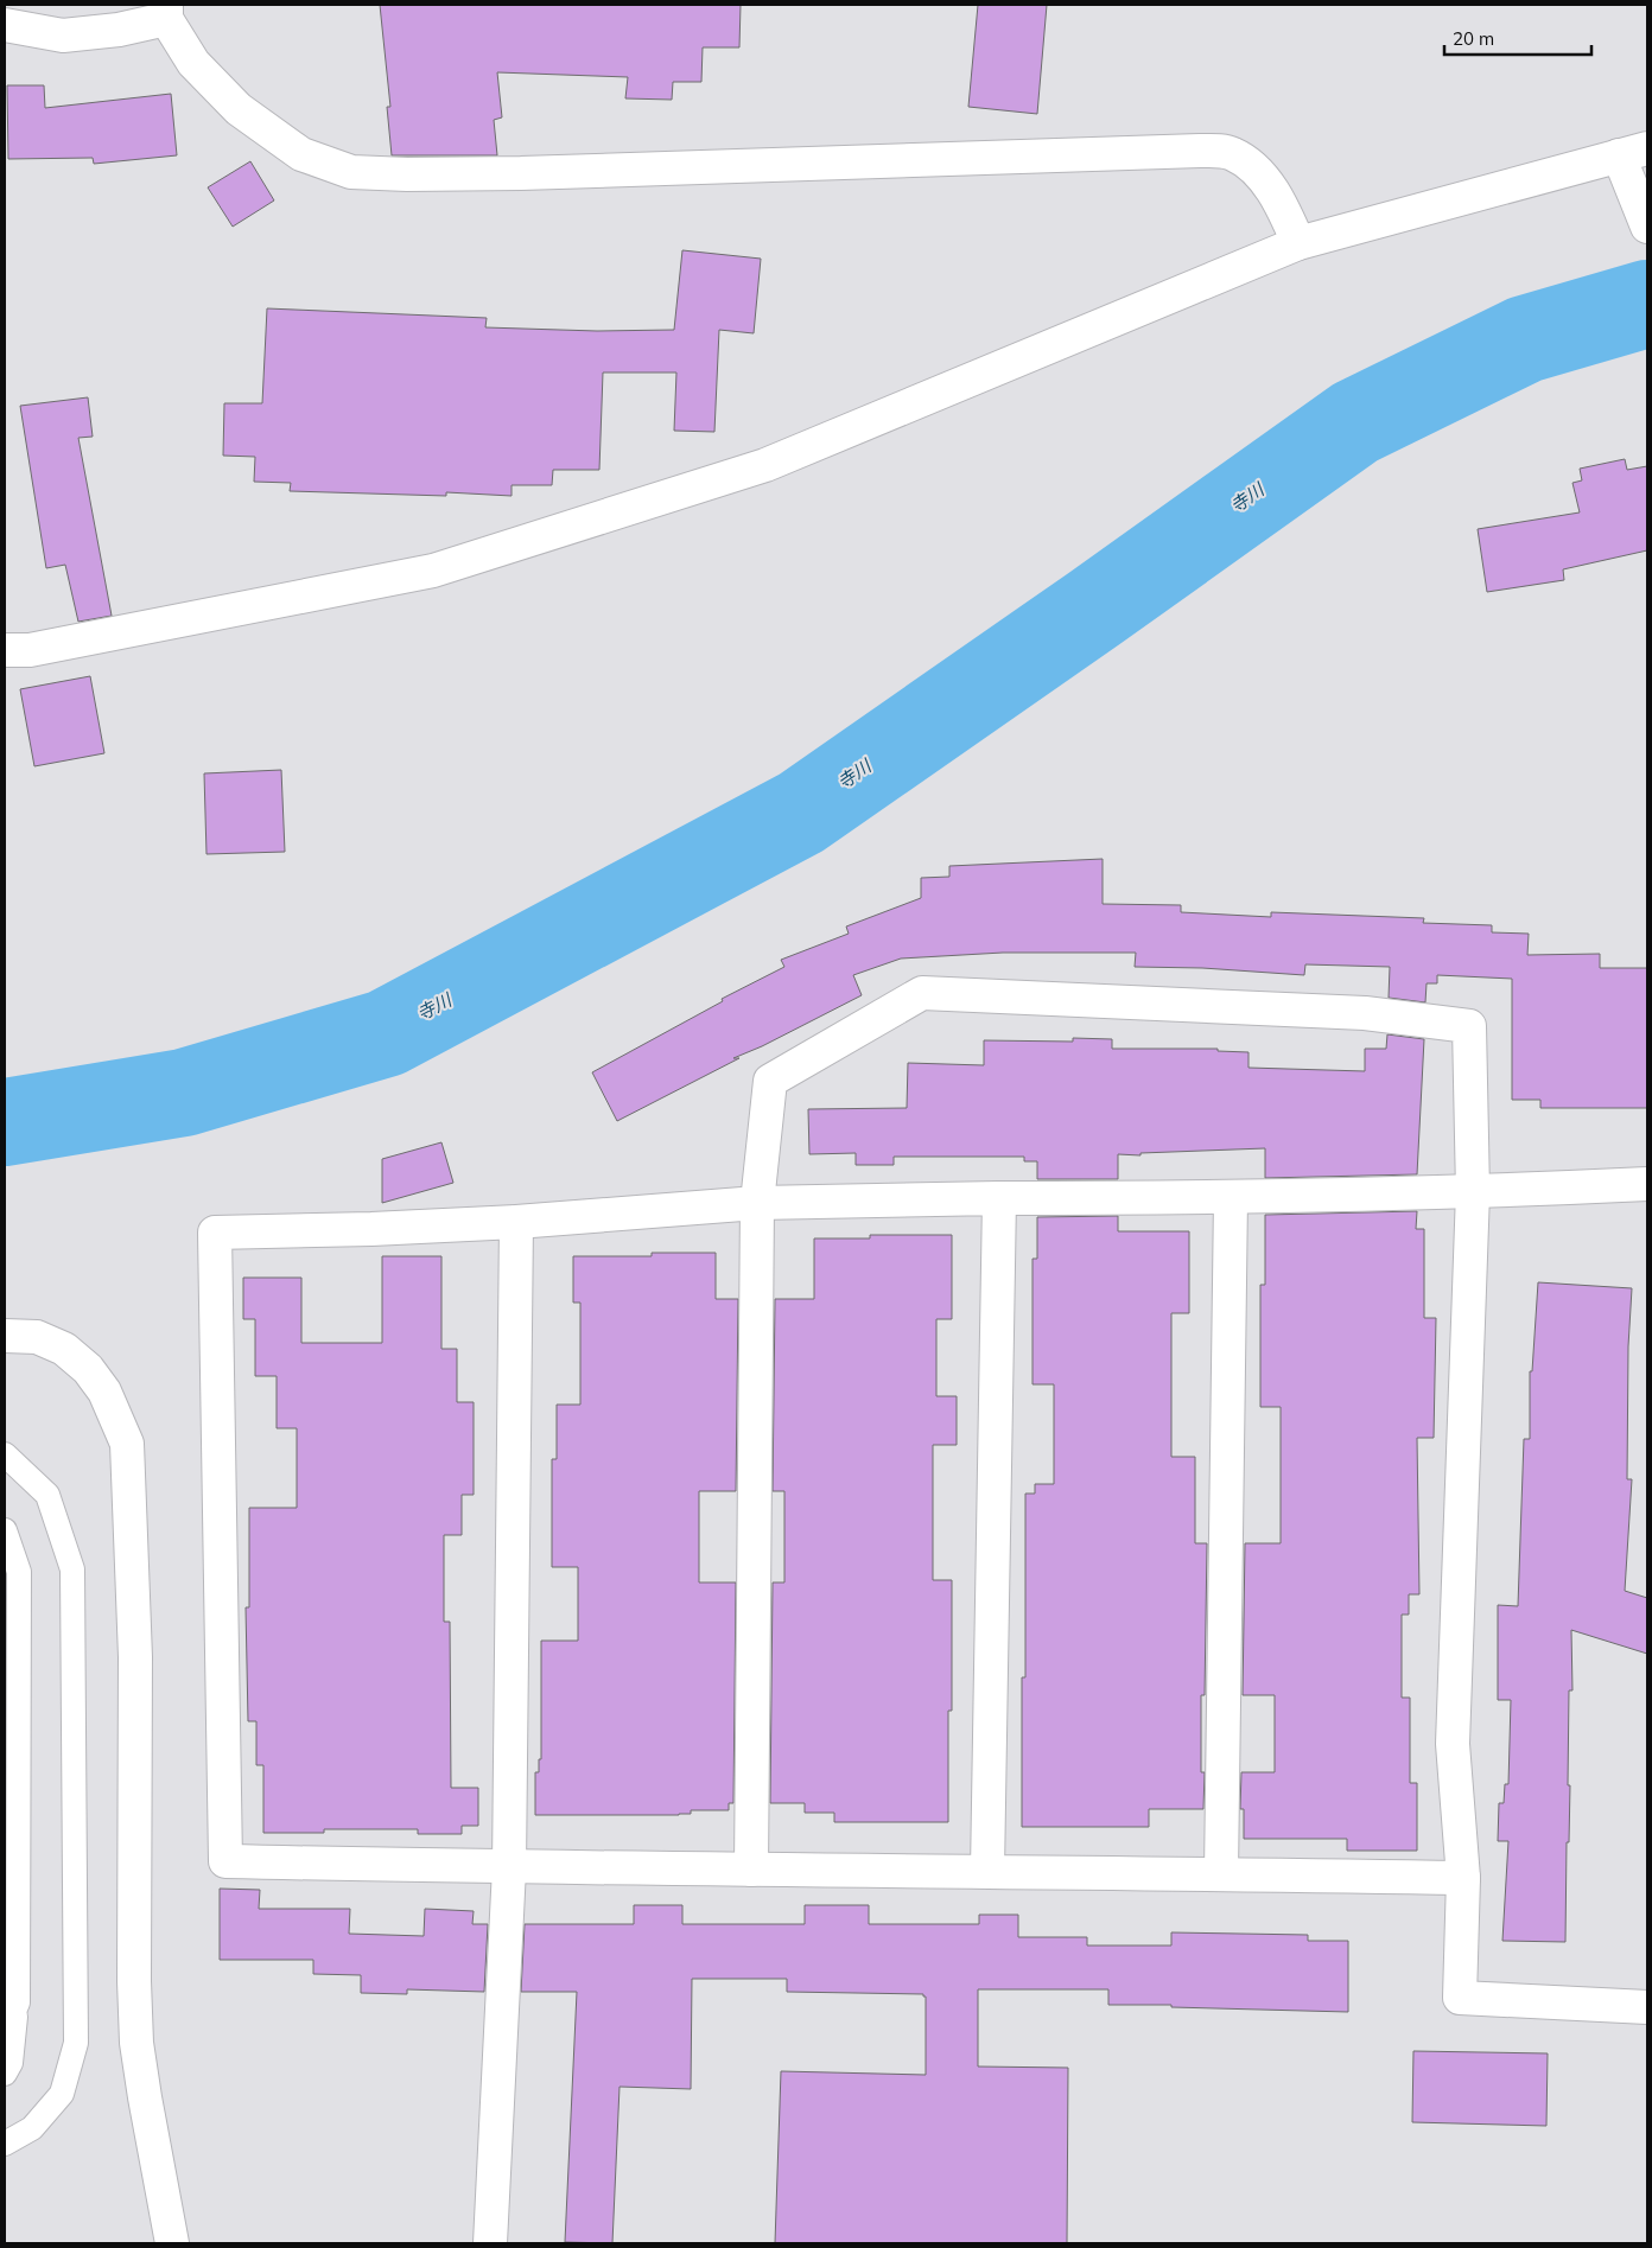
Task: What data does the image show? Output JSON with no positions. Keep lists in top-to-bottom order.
{
  "water": ["寺川"],
  "scale_bar": "20 m"
}
